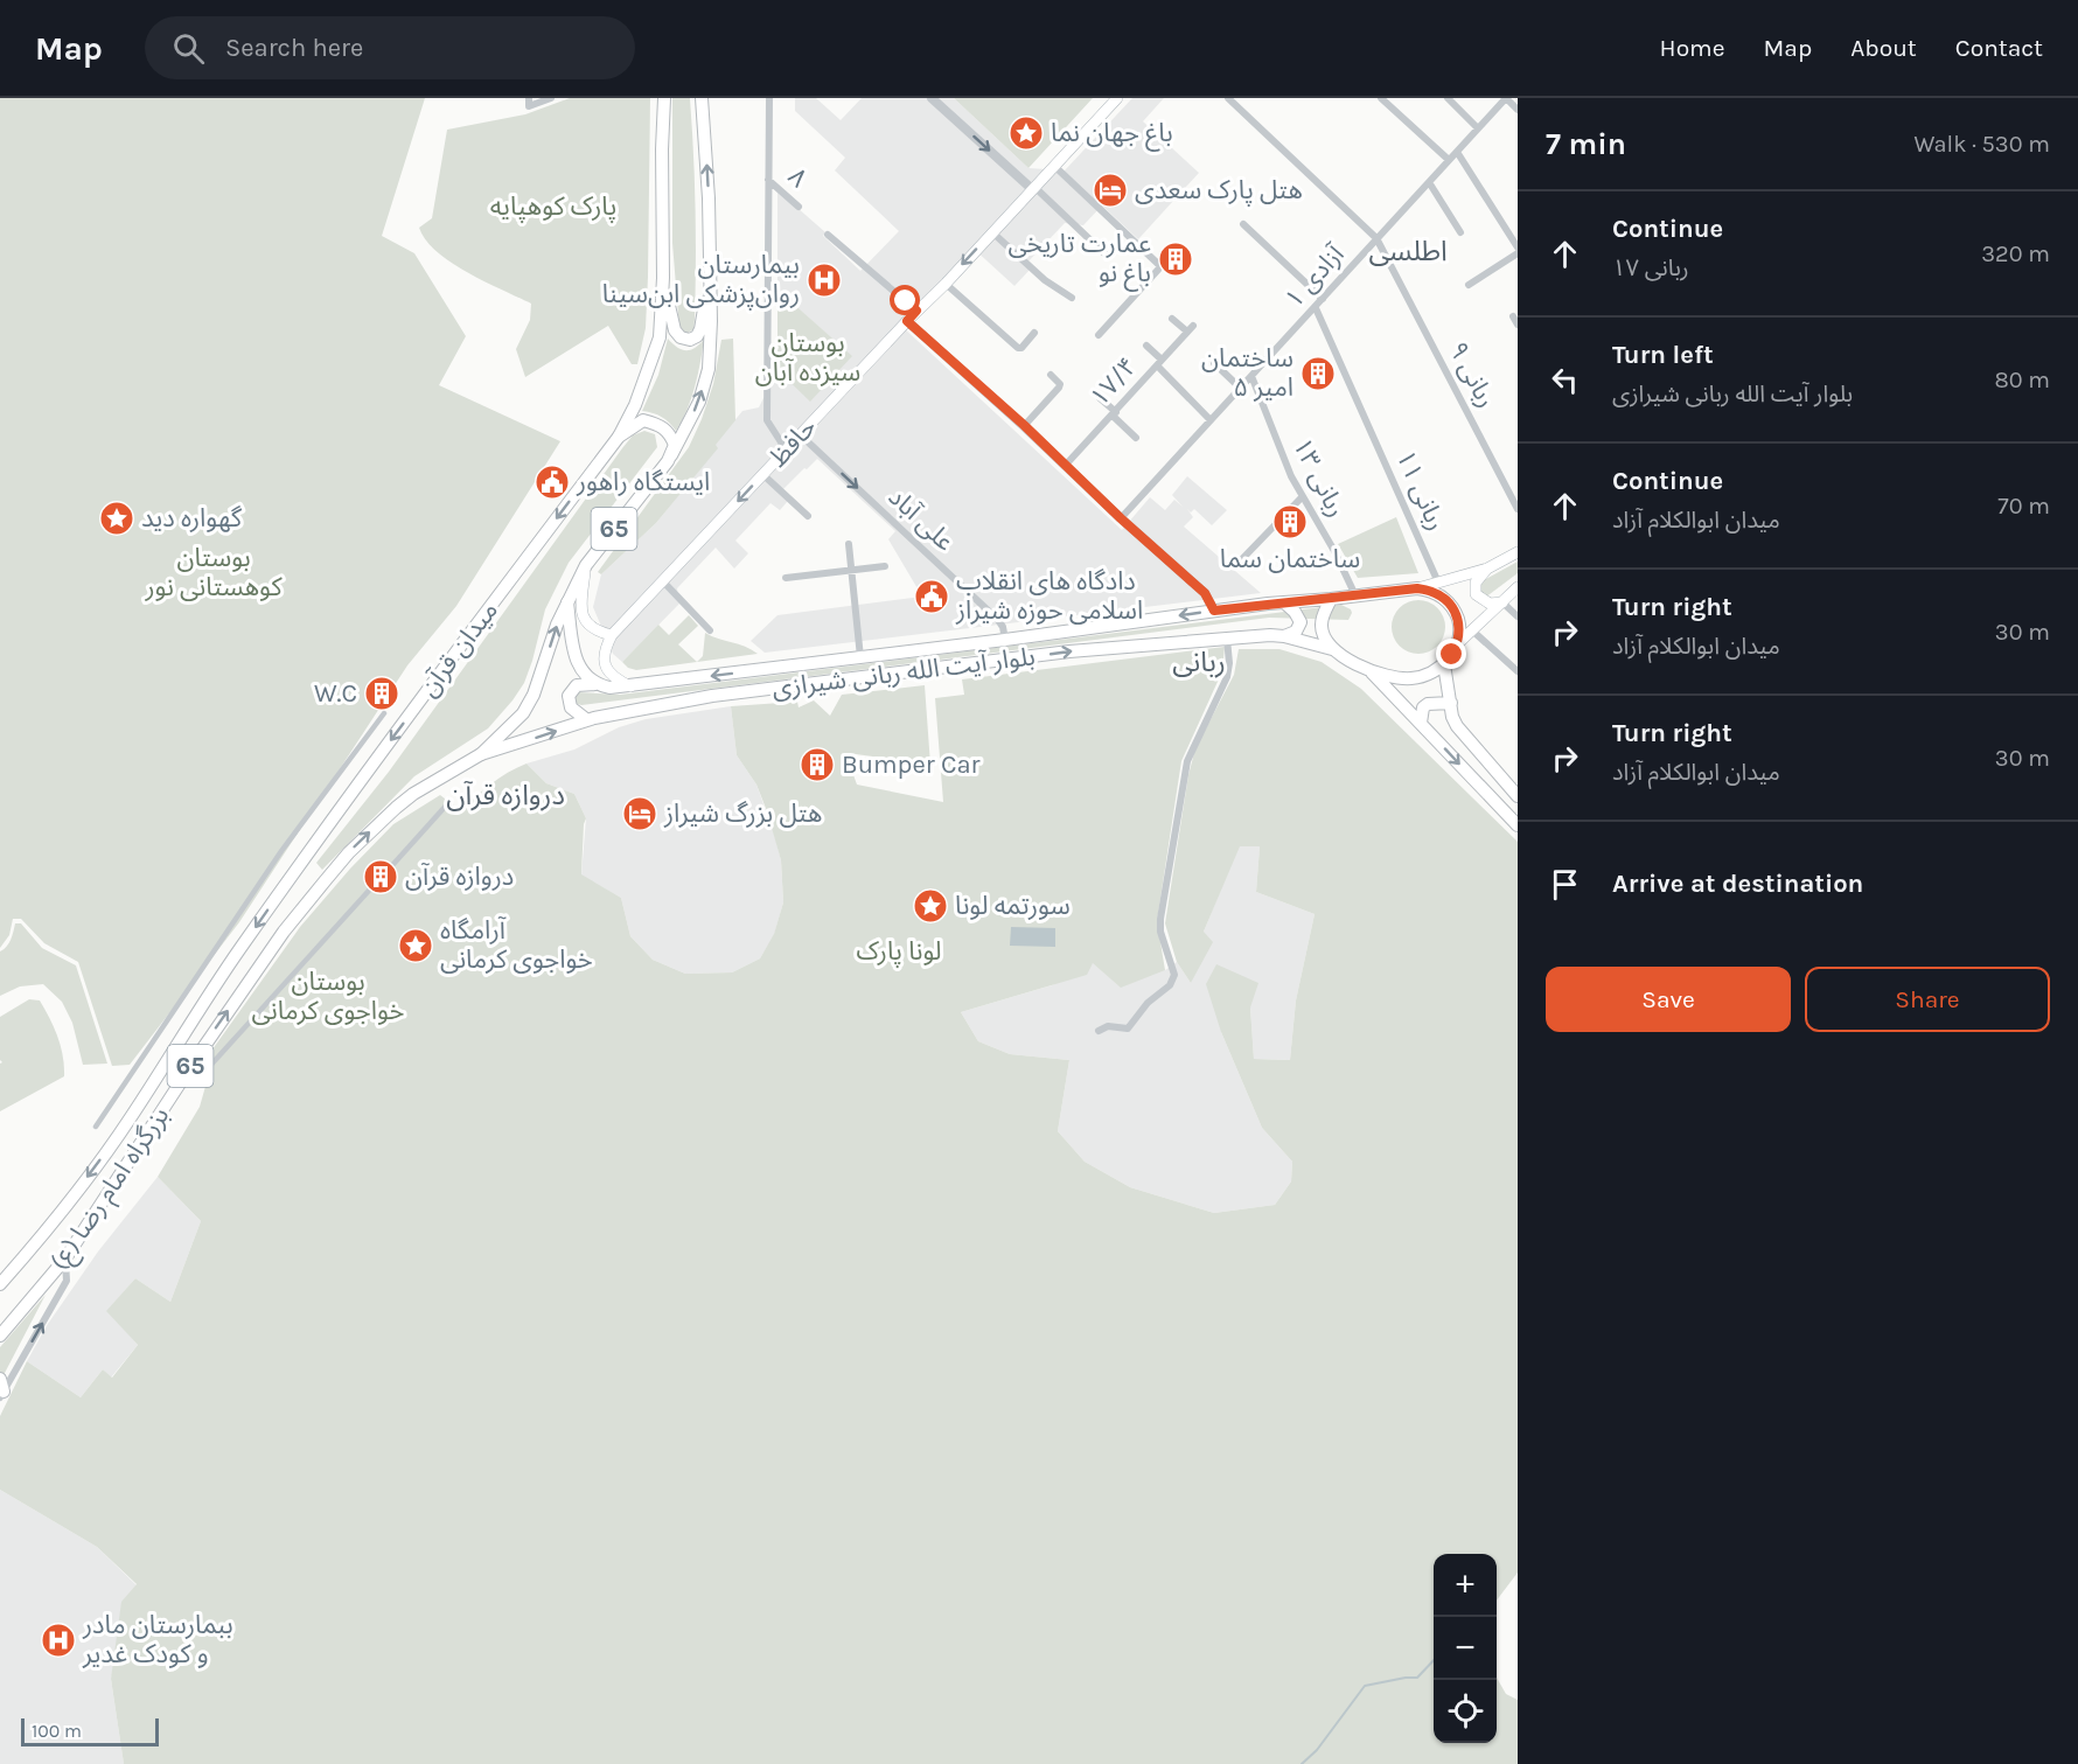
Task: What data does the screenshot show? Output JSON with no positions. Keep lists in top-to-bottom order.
{
  "streets": {
    "main road": [
      "حافظ",
      "65",
      "میدان قرآن",
      "بلوار آیت الله ربانی شیرازی",
      "بزرگراه امام رضا (ع)"
    ],
    "street": [
      "۸",
      "آزادی ۱",
      "ربانی ۹",
      "۱۷/۴",
      "ربانی ۱۳",
      "ربانی ۱۱",
      "علی آباد"
    ]
  },
  "crossings": [
    ["آزادی ۱", "ربانی ۹"],
    ["آزادی ۱", "ربانی ۱۳"],
    ["آزادی ۱", "ربانی ۱۱"],
    ["حافظ", "علی آباد"],
    ["ربانی ۱۳", "بلوار آیت الله ربانی شیرازی"],
    ["علی آباد", "بلوار آیت الله ربانی شیرازی"],
    ["65", "میدان قرآن"],
    ["65", "بلوار آیت الله ربانی شیرازی"],
    ["65", "بزرگراه امام رضا (ع)"],
    ["میدان قرآن", "بزرگراه امام رضا (ع)"],
    ["بلوار آیت الله ربانی شیرازی", "بزرگراه امام رضا (ع)"]
  ],
  "one_way": ["علی آباد"],
  "districts": ["اطلسی", "ربانی", "دروازه قرآن"],
  "parks": [
    "پارک کوهپایه",
    "بوستان سیزده آبان",
    "بوستان کوهستانی نور",
    "لونا پارک",
    "بوستان خواجوی کرمانی"
  ],
  "places": {
    "place": [
      "باغ جهان نما",
      "گهواره دید",
      "سورتمه لونا",
      "آرامگاه خواجوی کرمانی"
    ],
    "hotel": ["هتل پارک سعدی", "هتل بزرگ شیراز"],
    "building": [
      "عمارت تاریخی باغ نو",
      "ساختمان امیر ۵",
      "ساختمان سما",
      "W.C",
      "Bumper Car",
      "دروازه قرآن"
    ],
    "hospital": ["بیمارستان روان‌پزشکی ابن‌سینا", "ببمارستان مادر و کودک غدیر"],
    "public building": ["ایستگاه راهور", "دادگاه های انقلاب اسلامی حوزه شیراز"]
  },
  "scale_bar": "100 m",
  "page": {
    "header": "Map",
    "search": "Search here",
    "nav": [
      "Home",
      "Map",
      "About",
      "Contact"
    ],
    "heading": ["7 min", "Walk · 530 m"],
    "list": [
      ["Continue", "ربانی ۱۷", "320 m"],
      ["Turn left", "بلوار آیت الله ربانی شیرازی", "80 m"],
      ["Continue", "میدان ابوالکلام آزاد", "70 m"],
      ["Turn right", "میدان ابوالکلام آزاد", "30 m"],
      ["Turn right", "میدان ابوالکلام آزاد", "30 m"],
      "Arrive at destination"
    ],
    "buttons": ["Save", "Share"],
    "map_buttons": ["+", "−"],
    "scale": "100 m"
  }
}
